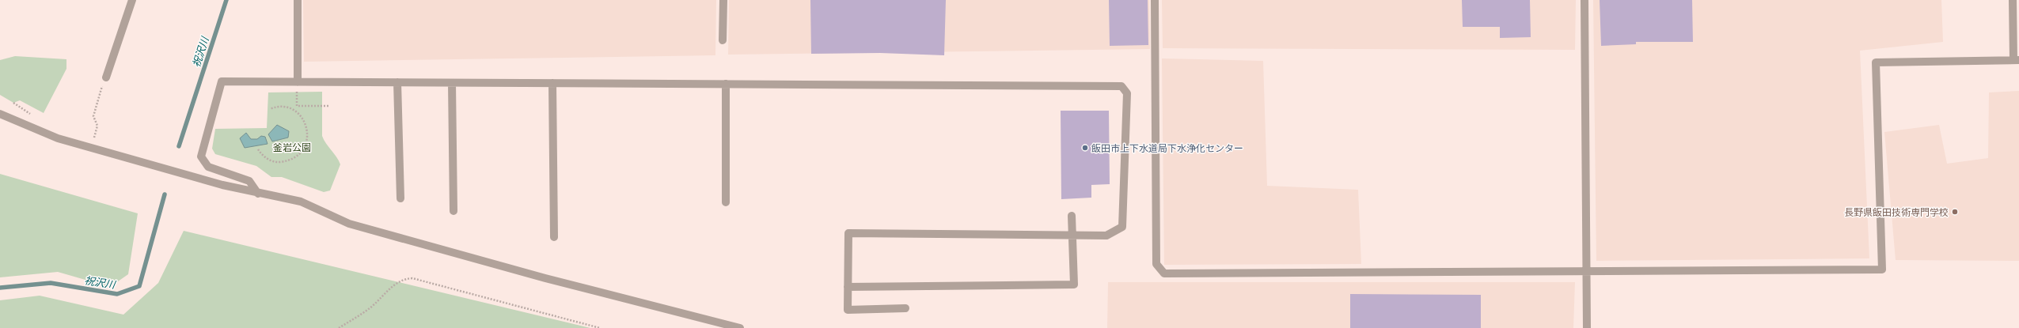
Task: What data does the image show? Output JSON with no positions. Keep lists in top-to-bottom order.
{
  "water": ["祝沢川"],
  "parks": ["釜岩公園"],
  "places": ["飯田市上下水道局下水浄化センター", "長野県飯田技術専門学校"]
}
